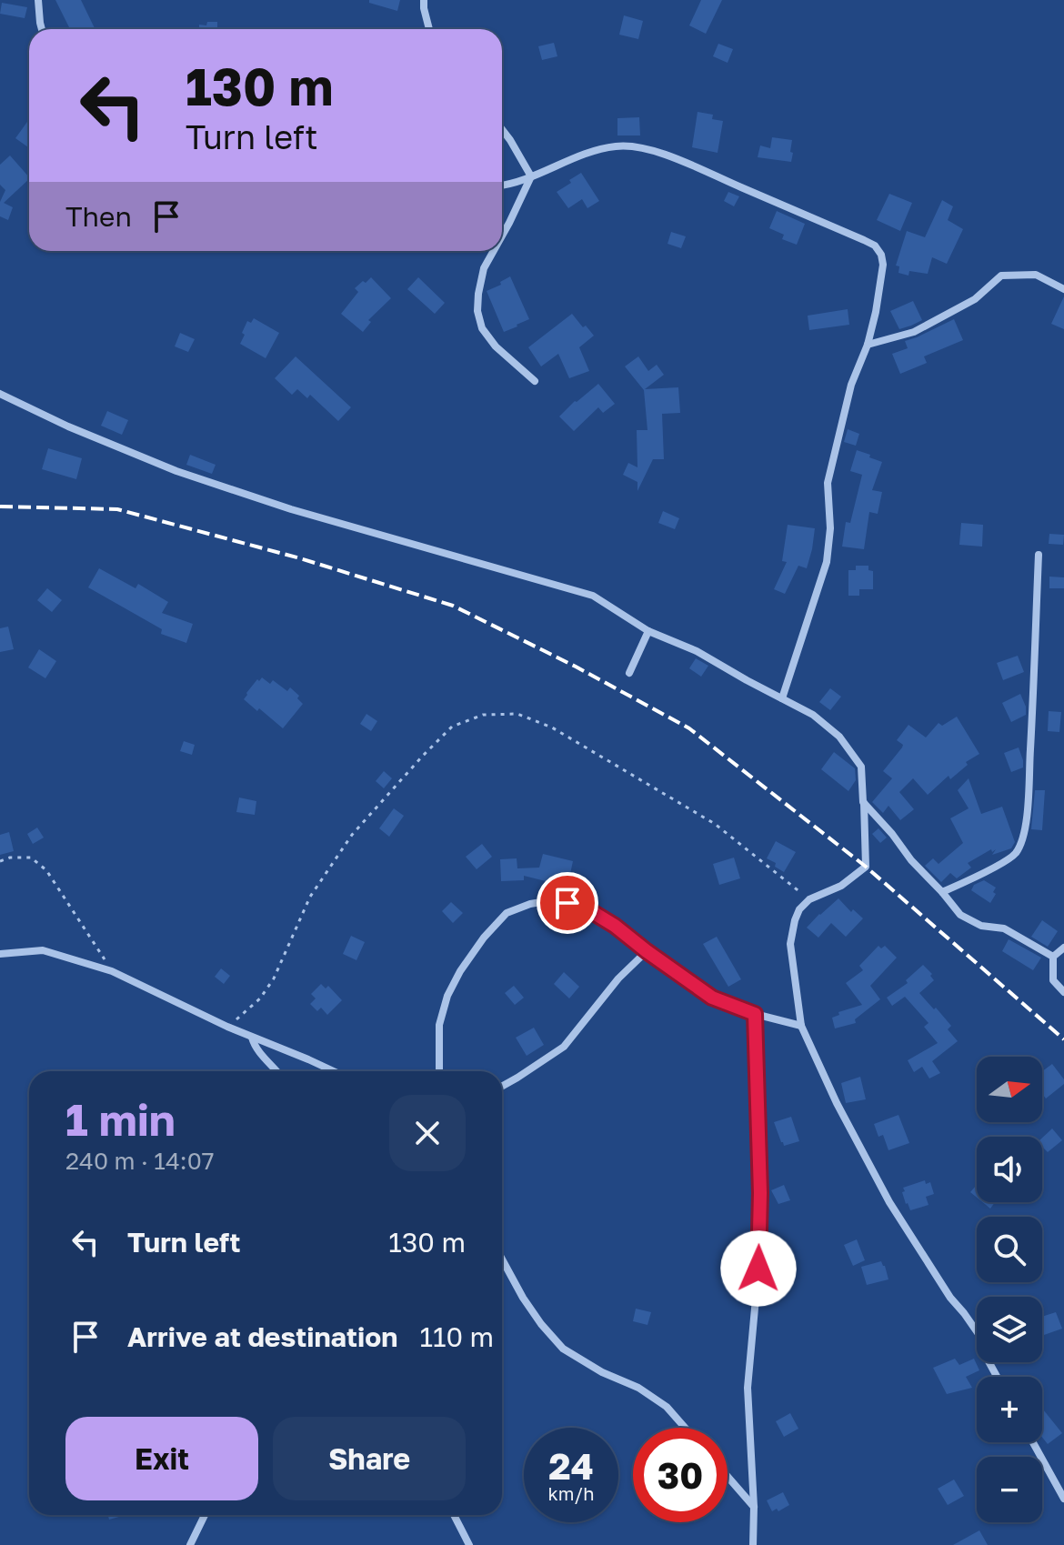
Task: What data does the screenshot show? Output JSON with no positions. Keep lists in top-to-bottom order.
{
  "north": "right",
  "page": {
    "turn": ["130 m", "Turn left"],
    "then": "Then",
    "map_buttons": ["+", "−"],
    "heading": ["1 min", "240 m · 14:07"],
    "list": [
      {
        "name": "Turn left",
        "value": "130 m"
      },
      {
        "name": "Arrive at destination",
        "value": "110 m"
      }
    ],
    "buttons": ["Exit", "Share"],
    "speed": "24 km/h",
    "limit": "30"
  }
}
